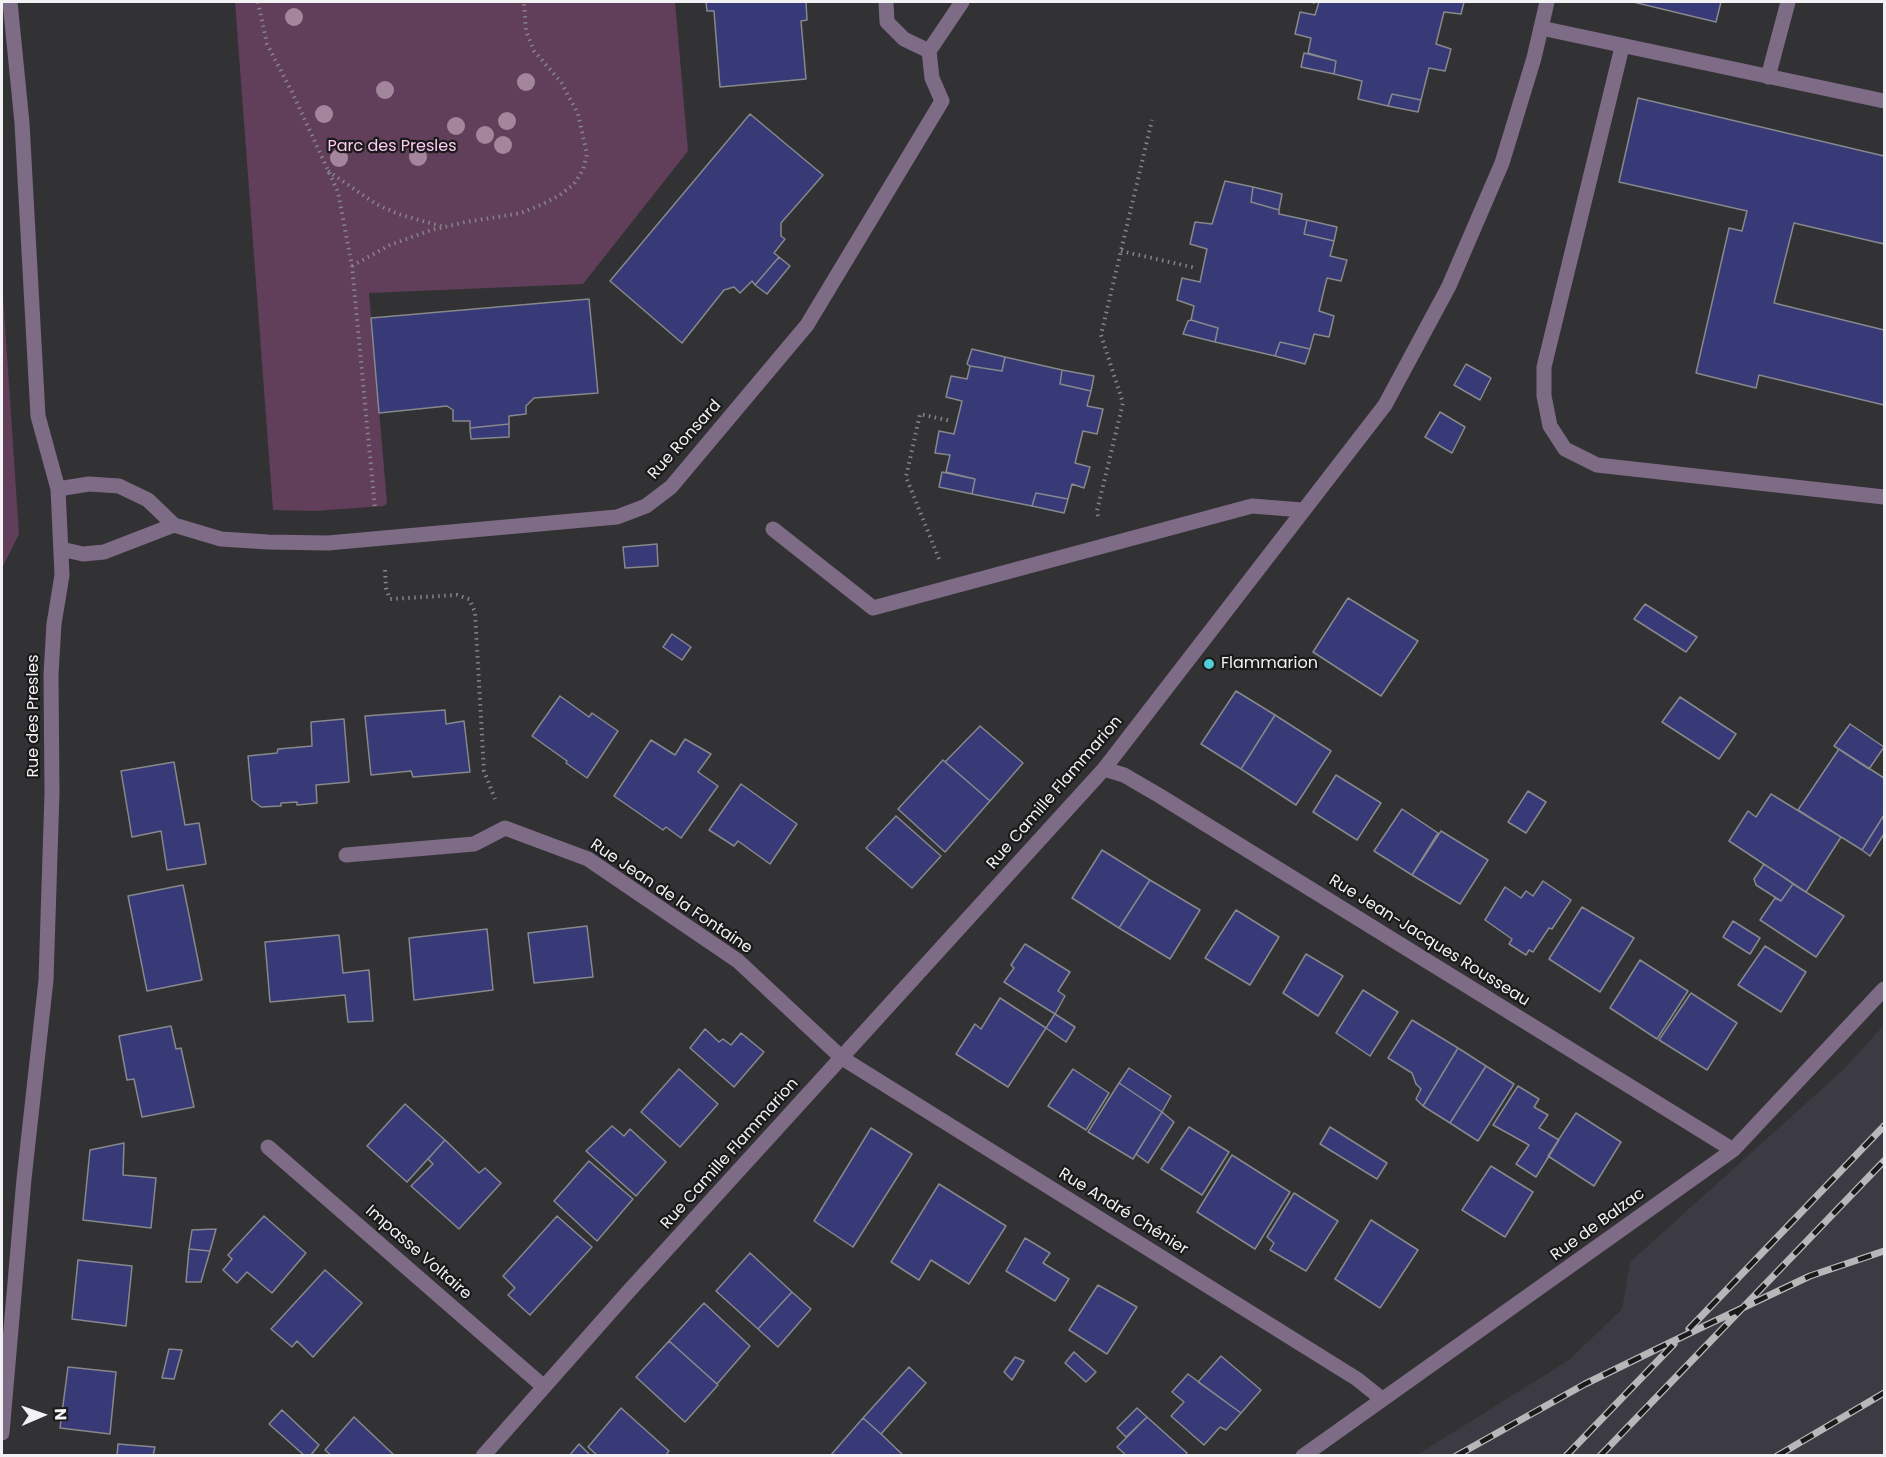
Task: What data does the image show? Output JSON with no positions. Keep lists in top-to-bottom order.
{
  "streets": {
    "street": [
      "Rue Ronsard",
      "Rue des Presles",
      "Rue Camille Flammarion",
      "Rue Jean de la Fontaine",
      "Rue Jean-Jacques Rousseau",
      "Rue André Chénier",
      "Rue de Balzac",
      "Impasse Voltaire"
    ]
  },
  "crossings": [
    ["Rue Ronsard", "Rue des Presles"],
    ["Rue Camille Flammarion", "Rue Jean de la Fontaine"],
    ["Rue Camille Flammarion", "Rue Jean-Jacques Rousseau"],
    ["Rue Camille Flammarion", "Rue André Chénier"],
    ["Rue Camille Flammarion", "Impasse Voltaire"],
    ["Rue Jean de la Fontaine", "Rue André Chénier"],
    ["Rue Jean-Jacques Rousseau", "Rue de Balzac"],
    ["Rue André Chénier", "Rue de Balzac"]
  ],
  "parks": ["Parc des Presles"],
  "places": ["Flammarion"],
  "north": "right"
}
